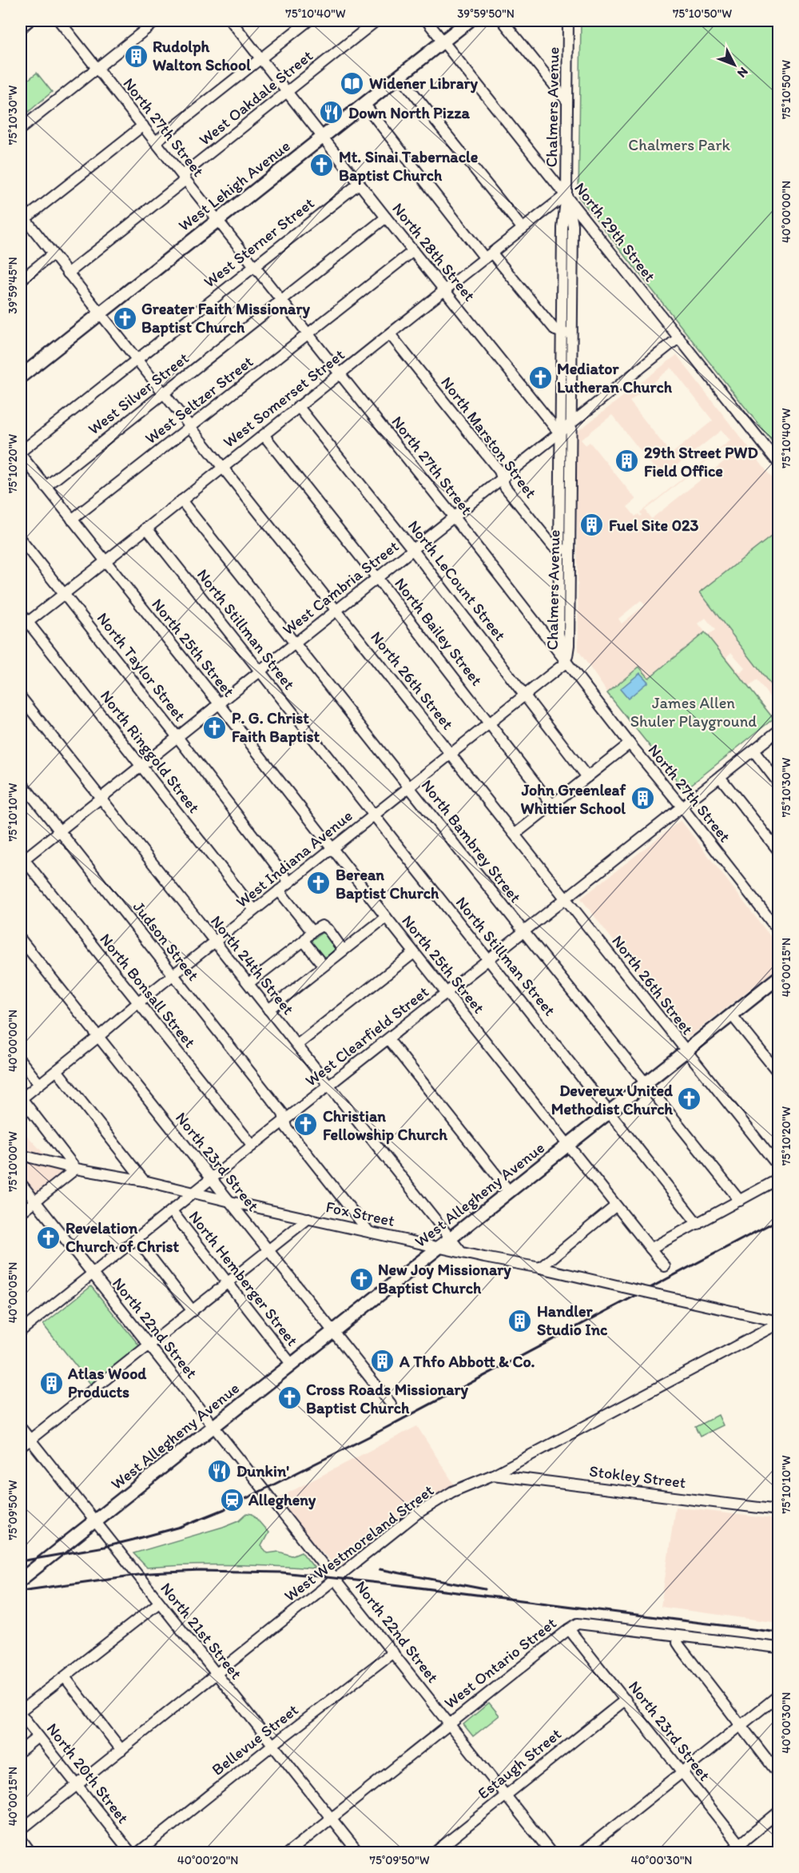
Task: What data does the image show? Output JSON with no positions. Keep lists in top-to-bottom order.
{
  "streets": {
    "main road": ["West Lehigh Avenue", "West Allegheny Avenue"],
    "street": [
      "West Oakdale Street",
      "Chalmers Avenue",
      "North 27th Street",
      "North 29th Street",
      "West Sterner Street",
      "North 28th Street",
      "West Silver Street",
      "West Somerset Street",
      "West Seltzer Street",
      "North Marston Street",
      "North LeCount Street",
      "West Cambria Street",
      "North Stillman Street",
      "North Bailey Street",
      "North 25th Street",
      "North Taylor Street",
      "North 26th Street",
      "North Ringgold Street",
      "North Bambrey Street",
      "West Indiana Avenue",
      "Judson Street",
      "North 24th Street",
      "North Bonsall Street",
      "West Clearfield Street",
      "North 23rd Street",
      "Fox Street",
      "North Hemberger Street",
      "North 22nd Street",
      "Stokley Street",
      "West Westmoreland Street",
      "North 21st Street",
      "West Ontario Street",
      "Bellevue Street",
      "Estaugh Street",
      "North 20th Street"
    ]
  },
  "crossings": [
    ["West Oakdale Street", "North 27th Street"],
    ["West Oakdale Street", "North 28th Street"],
    ["West Oakdale Street", "North 26th Street"],
    ["Chalmers Avenue", "North 27th Street"],
    ["Chalmers Avenue", "North 29th Street"],
    ["Chalmers Avenue", "North 28th Street"],
    ["Chalmers Avenue", "West Somerset Street"],
    ["Chalmers Avenue", "North Marston Street"],
    ["Chalmers Avenue", "West Cambria Street"],
    ["Chalmers Avenue", "West Indiana Avenue"],
    ["North 27th Street", "West Lehigh Avenue"],
    ["North 27th Street", "West Sterner Street"],
    ["North 27th Street", "West Silver Street"],
    ["North 27th Street", "West Somerset Street"],
    ["North 27th Street", "West Seltzer Street"],
    ["North 27th Street", "West Cambria Street"],
    ["North 27th Street", "West Indiana Avenue"],
    ["North 27th Street", "West Clearfield Street"],
    ["West Lehigh Avenue", "North 29th Street"],
    ["West Lehigh Avenue", "North 28th Street"],
    ["West Lehigh Avenue", "North 26th Street"],
    ["North 29th Street", "West Somerset Street"],
    ["North 29th Street", "West Cambria Street"],
    ["West Sterner Street", "North 28th Street"],
    ["West Sterner Street", "North 25th Street"],
    ["West Sterner Street", "North 26th Street"],
    ["North 28th Street", "West Silver Street"],
    ["North 28th Street", "West Somerset Street"],
    ["North 28th Street", "West Seltzer Street"],
    ["North 28th Street", "West Cambria Street"],
    ["West Silver Street", "North 25th Street"],
    ["West Silver Street", "North 26th Street"],
    ["West Somerset Street", "North Marston Street"],
    ["West Somerset Street", "North LeCount Street"],
    ["West Somerset Street", "North Stillman Street"],
    ["West Somerset Street", "North Bailey Street"],
    ["West Somerset Street", "North 25th Street"],
    ["West Somerset Street", "North Taylor Street"],
    ["West Somerset Street", "North 26th Street"],
    ["West Somerset Street", "North Ringgold Street"],
    ["West Somerset Street", "North Bambrey Street"],
    ["West Seltzer Street", "North 25th Street"],
    ["West Seltzer Street", "North 26th Street"],
    ["North Marston Street", "West Cambria Street"],
    ["North LeCount Street", "West Cambria Street"],
    ["North LeCount Street", "West Indiana Avenue"],
    ["West Cambria Street", "North Stillman Street"],
    ["West Cambria Street", "North Bailey Street"],
    ["West Cambria Street", "North 25th Street"],
    ["West Cambria Street", "North Taylor Street"],
    ["West Cambria Street", "North 26th Street"],
    ["West Cambria Street", "North Ringgold Street"],
    ["West Cambria Street", "North Bambrey Street"],
    ["West Cambria Street", "Judson Street"],
    ["West Cambria Street", "North 24th Street"],
    ["West Cambria Street", "North Bonsall Street"],
    ["North Stillman Street", "West Indiana Avenue"],
    ["North Stillman Street", "West Clearfield Street"],
    ["North Stillman Street", "West Allegheny Avenue"],
    ["North Bailey Street", "West Indiana Avenue"],
    ["North 25th Street", "West Indiana Avenue"],
    ["North 25th Street", "West Clearfield Street"],
    ["North 25th Street", "West Allegheny Avenue"],
    ["North Taylor Street", "West Indiana Avenue"],
    ["North 26th Street", "West Indiana Avenue"],
    ["North 26th Street", "West Clearfield Street"],
    ["North 26th Street", "West Allegheny Avenue"],
    ["North Ringgold Street", "West Indiana Avenue"],
    ["North Bambrey Street", "West Indiana Avenue"],
    ["North Bambrey Street", "West Clearfield Street"],
    ["North Bambrey Street", "West Allegheny Avenue"],
    ["West Indiana Avenue", "Judson Street"],
    ["West Indiana Avenue", "North 24th Street"],
    ["West Indiana Avenue", "North Bonsall Street"],
    ["West Indiana Avenue", "North 23rd Street"],
    ["Judson Street", "West Clearfield Street"],
    ["Judson Street", "Fox Street"],
    ["North 24th Street", "West Clearfield Street"],
    ["North 24th Street", "West Allegheny Avenue"],
    ["North 24th Street", "Fox Street"],
    ["North Bonsall Street", "West Clearfield Street"],
    ["West Clearfield Street", "North 23rd Street"],
    ["West Clearfield Street", "Fox Street"],
    ["West Clearfield Street", "North Hemberger Street"],
    ["West Clearfield Street", "North 22nd Street"],
    ["North 23rd Street", "West Allegheny Avenue"],
    ["North 23rd Street", "Fox Street"],
    ["North 23rd Street", "West Ontario Street"],
    ["North 23rd Street", "Estaugh Street"],
    ["West Allegheny Avenue", "Fox Street"],
    ["West Allegheny Avenue", "North Hemberger Street"],
    ["West Allegheny Avenue", "North 22nd Street"],
    ["West Allegheny Avenue", "North 21st Street"],
    ["Fox Street", "West Westmoreland Street"],
    ["North 22nd Street", "West Westmoreland Street"],
    ["North 22nd Street", "West Ontario Street"],
    ["North 22nd Street", "Bellevue Street"],
    ["North 22nd Street", "Estaugh Street"],
    ["Stokley Street", "West Westmoreland Street"],
    ["West Westmoreland Street", "North 21st Street"],
    ["West Westmoreland Street", "North 20th Street"],
    ["North 21st Street", "West Ontario Street"],
    ["North 21st Street", "Bellevue Street"]
  ],
  "parks": ["Chalmers Park", "James Allen Shuler Playground"],
  "places": {
    "building": [
      "Rudolph Walton School",
      "29th Street PWD Field Office",
      "Fuel Site 023",
      "John Greenleaf Whittier School",
      "Handler Studio Inc",
      "A Thfo Abbott & Co.",
      "Atlas Wood Products"
    ],
    "library": ["Widener Library"],
    "restaurant": ["Down North Pizza", "Dunkin'"],
    "church": [
      "Mt. Sinai Tabernacle Baptist Church",
      "Greater Faith Missionary Baptist Church",
      "Mediator Lutheran Church",
      "P. G. Christ Faith Baptist",
      "Berean Baptist Church",
      "Devereux United Methodist Church",
      "Christian Fellowship Church",
      "Revelation Church of Christ",
      "New Joy Missionary Baptist Church",
      "Cross Roads Missionary Baptist Church"
    ],
    "station": ["Allegheny"]
  },
  "north": "bottom right",
  "coordinates": [
    "75°10'40\"W",
    "39°59'50\"N",
    "75°10'50\"W",
    "75°10'30\"W",
    "40°00'00\"N",
    "39°59'45\"N",
    "75°10'20\"W",
    "75°10'10\"W",
    "40°00'15\"N",
    "75°10'00\"W",
    "40°00'05\"N",
    "75°09'50\"W",
    "40°00'30\"N",
    "40°00'20\"N"
  ]
}
